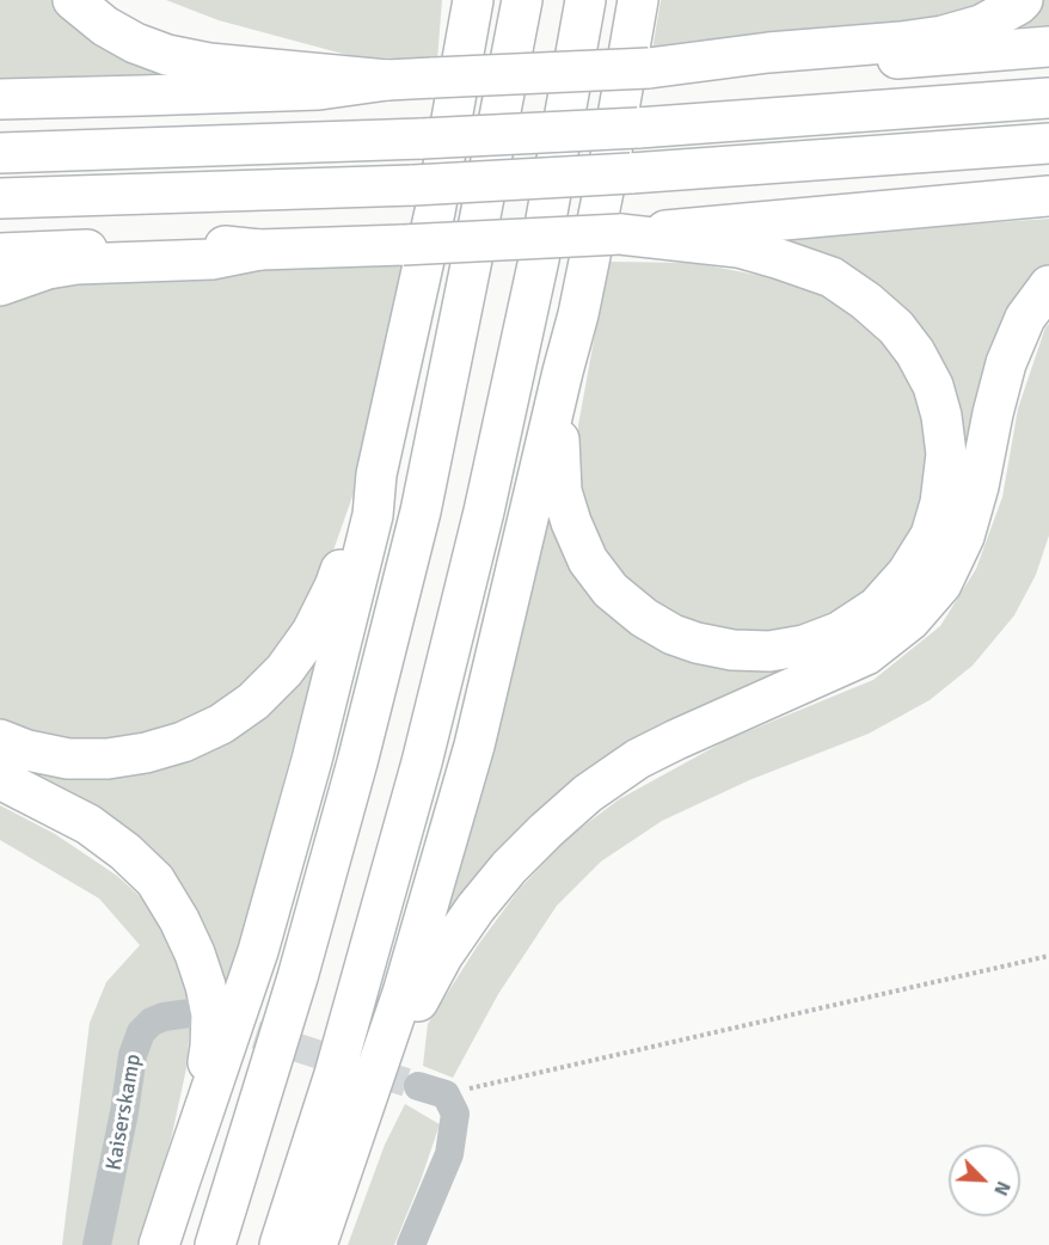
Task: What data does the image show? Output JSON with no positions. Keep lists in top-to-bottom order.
{
  "streets": {
    "street": ["Kaiserskamp"]
  },
  "north": "bottom right"
}
